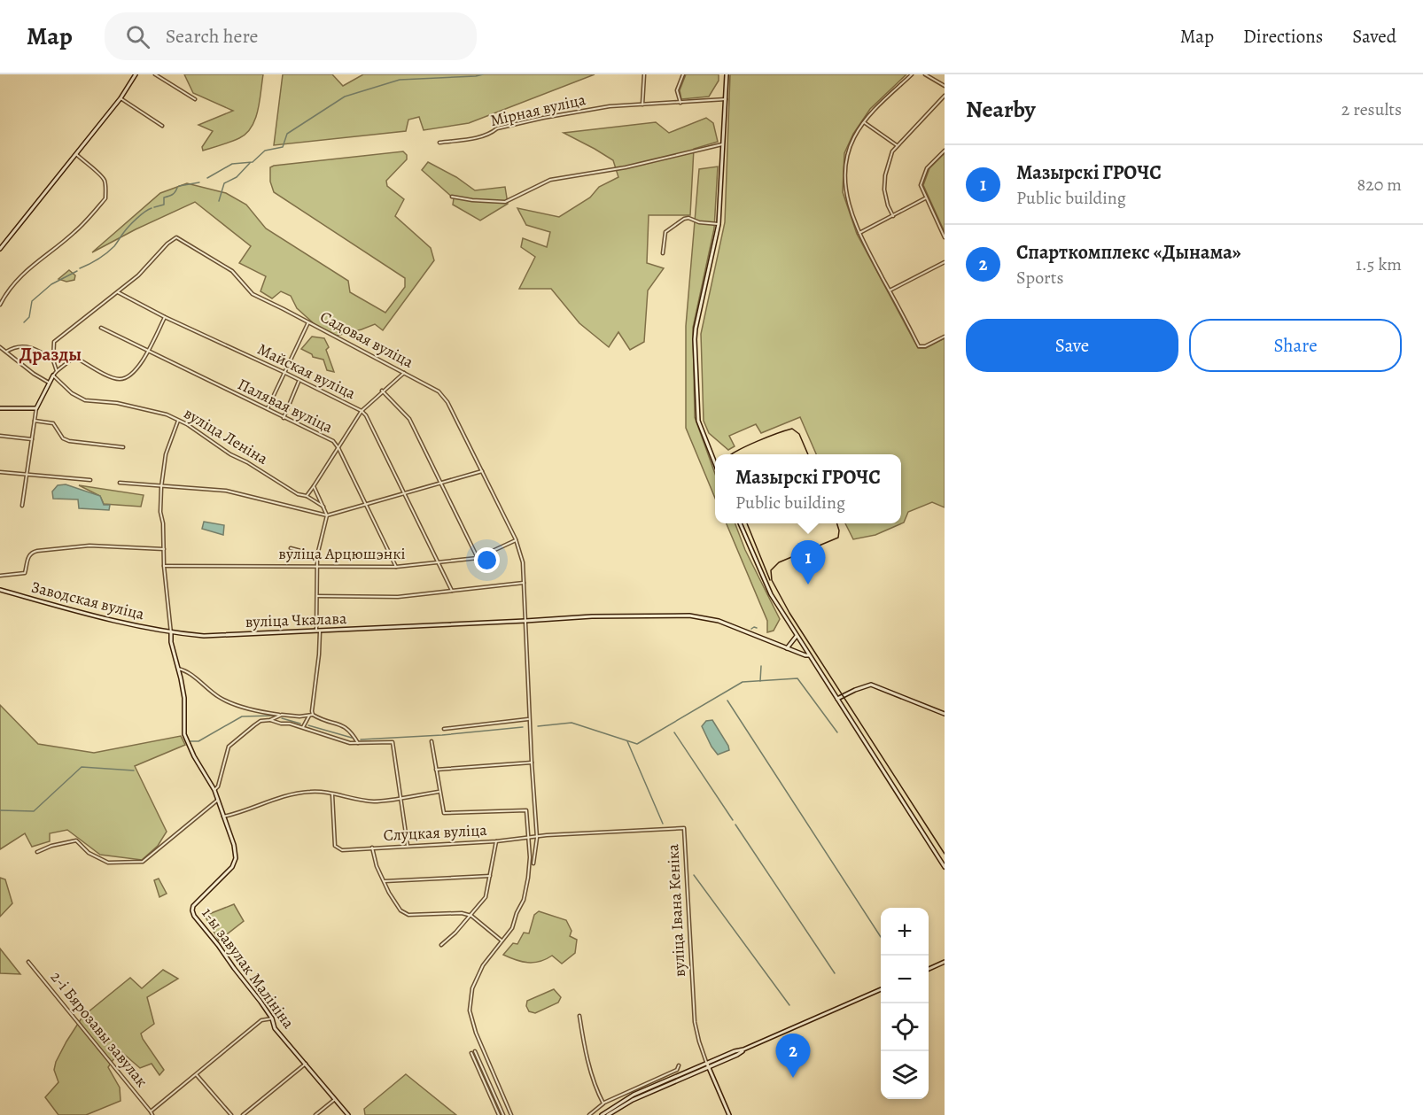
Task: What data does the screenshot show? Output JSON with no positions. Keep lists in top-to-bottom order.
{
  "streets": {
    "main road": ["Заводская вуліца", "вуліца Чкалава", "1-ы завулак Малініна"],
    "street": [
      "Мірная вуліца",
      "Садовая вуліца",
      "Майская вуліца",
      "Палявая вуліца",
      "вуліца Леніна",
      "вуліца Арцюшэнкі",
      "Слуцкая вуліца",
      "вуліца Івана Кеніка",
      "2-і Бярозавы завулак"
    ]
  },
  "crossings": [
    ["Садовая вуліца", "Майская вуліца"],
    ["Садовая вуліца", "вуліца Арцюшэнкі"],
    ["Садовая вуліца", "вуліца Чкалава"],
    ["Садовая вуліца", "Слуцкая вуліца"],
    ["Майская вуліца", "вуліца Арцюшэнкі"],
    ["Палявая вуліца", "вуліца Арцюшэнкі"],
    ["Заводская вуліца", "вуліца Чкалава"],
    ["Слуцкая вуліца", "вуліца Івана Кеніка"]
  ],
  "districts": ["Дразды"],
  "page": {
    "header": "Map",
    "search": "Search here",
    "nav": ["Map", "Directions", "Saved"],
    "heading": ["Nearby", "2 results"],
    "list": [
      {
        "mark": "1",
        "name": "Мазырскі ГРОЧС",
        "note": "Public building",
        "value": "820 m"
      },
      {
        "mark": "2",
        "name": "Спарткомплекс «Дынама»",
        "note": "Sports",
        "value": "1.5 km"
      }
    ],
    "buttons": ["Save", "Share"],
    "popup": ["Мазырскі ГРОЧС", "Public building"],
    "pins": ["1", "2"],
    "map_buttons": ["+", "−"]
  }
}
